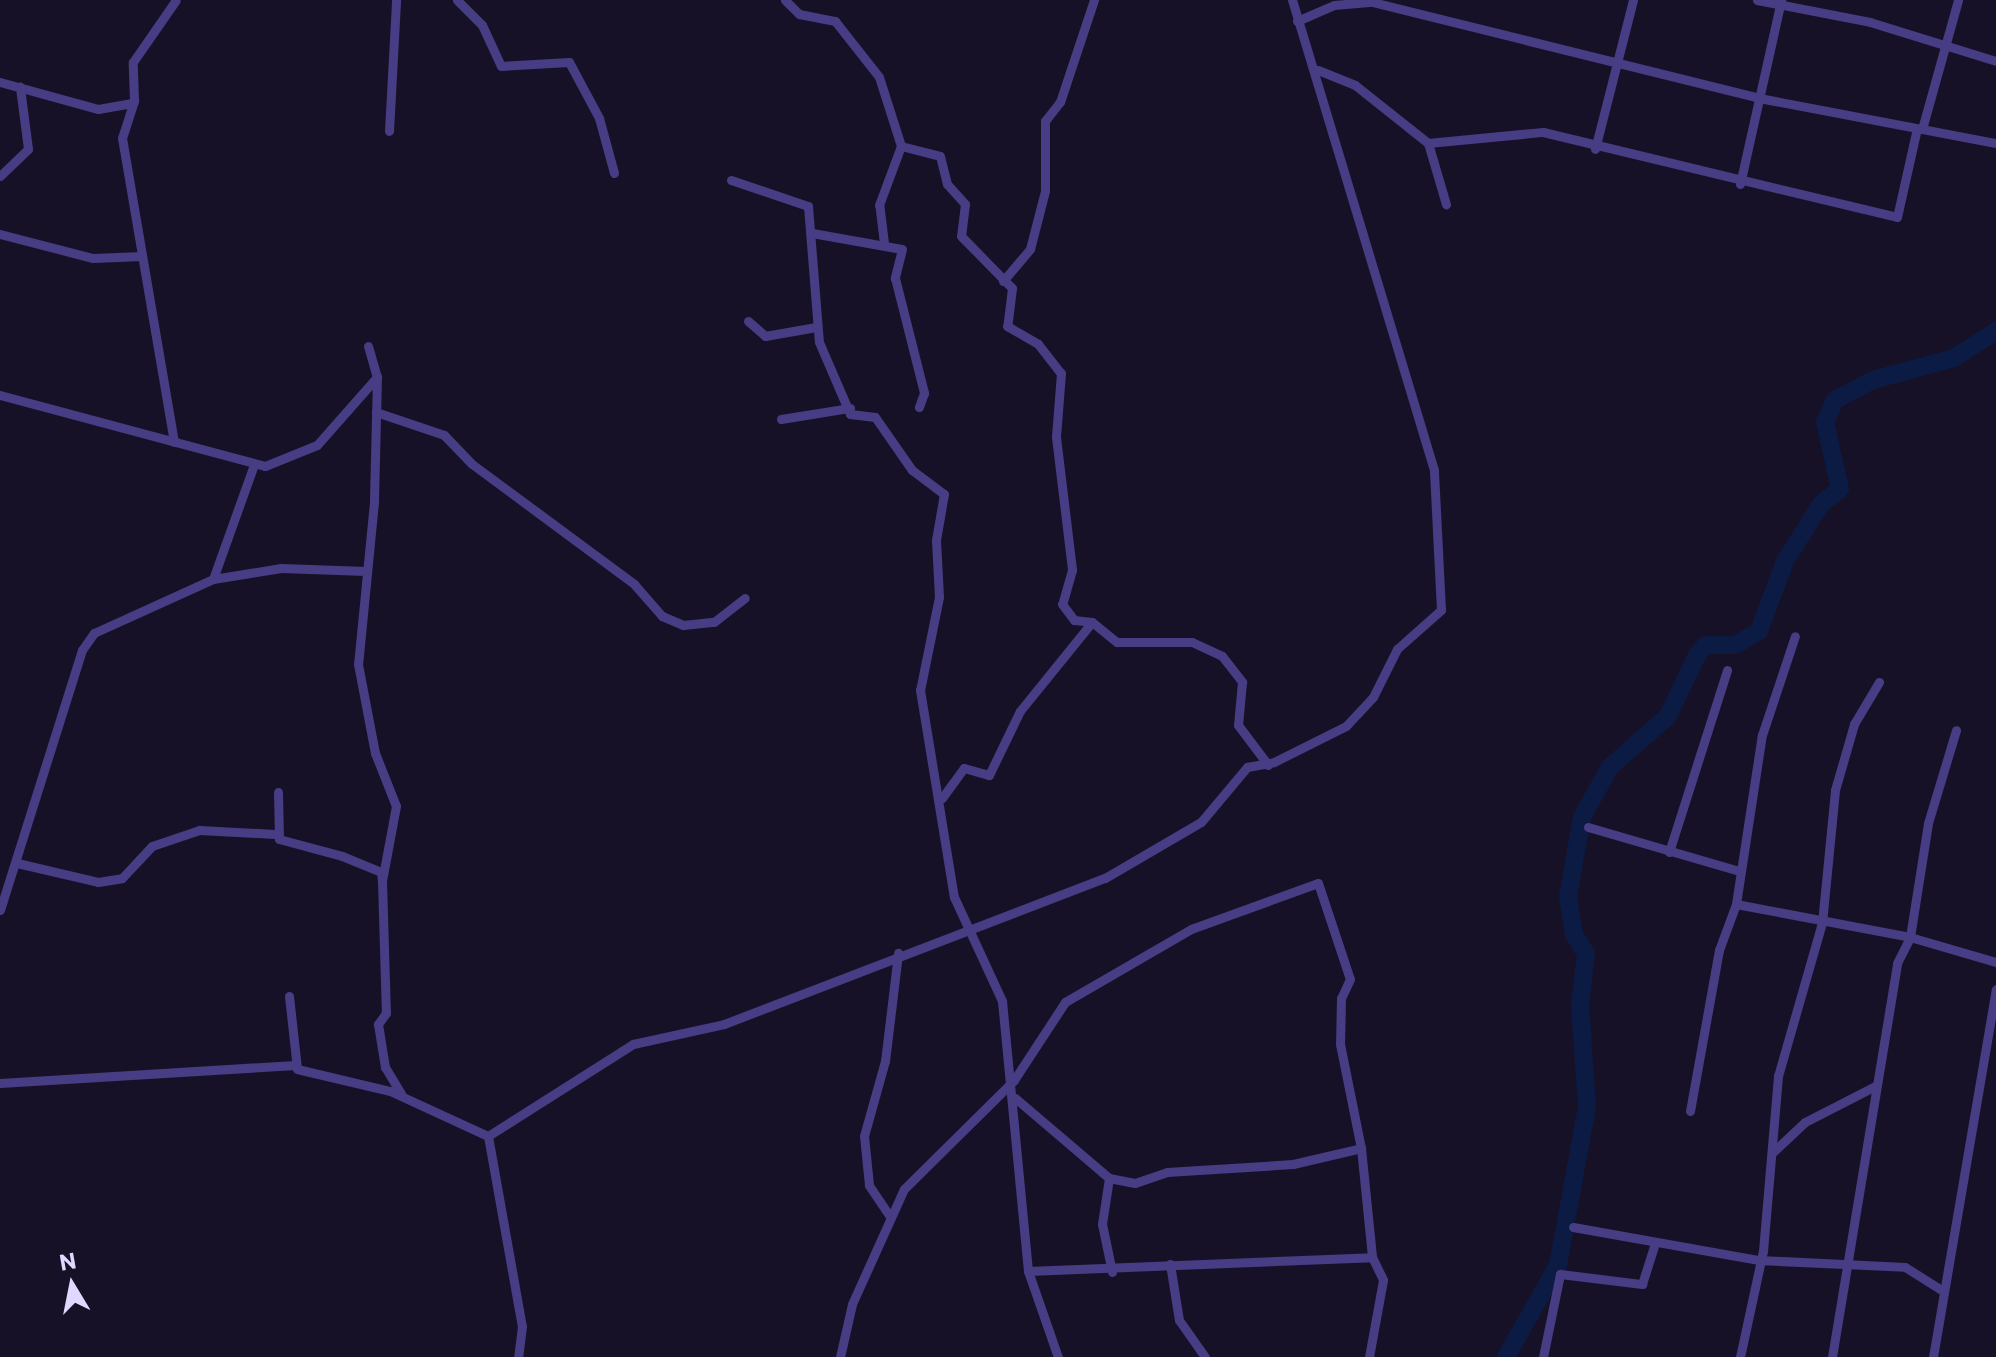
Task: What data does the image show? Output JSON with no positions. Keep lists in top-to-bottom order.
{
  "north": "top"
}
